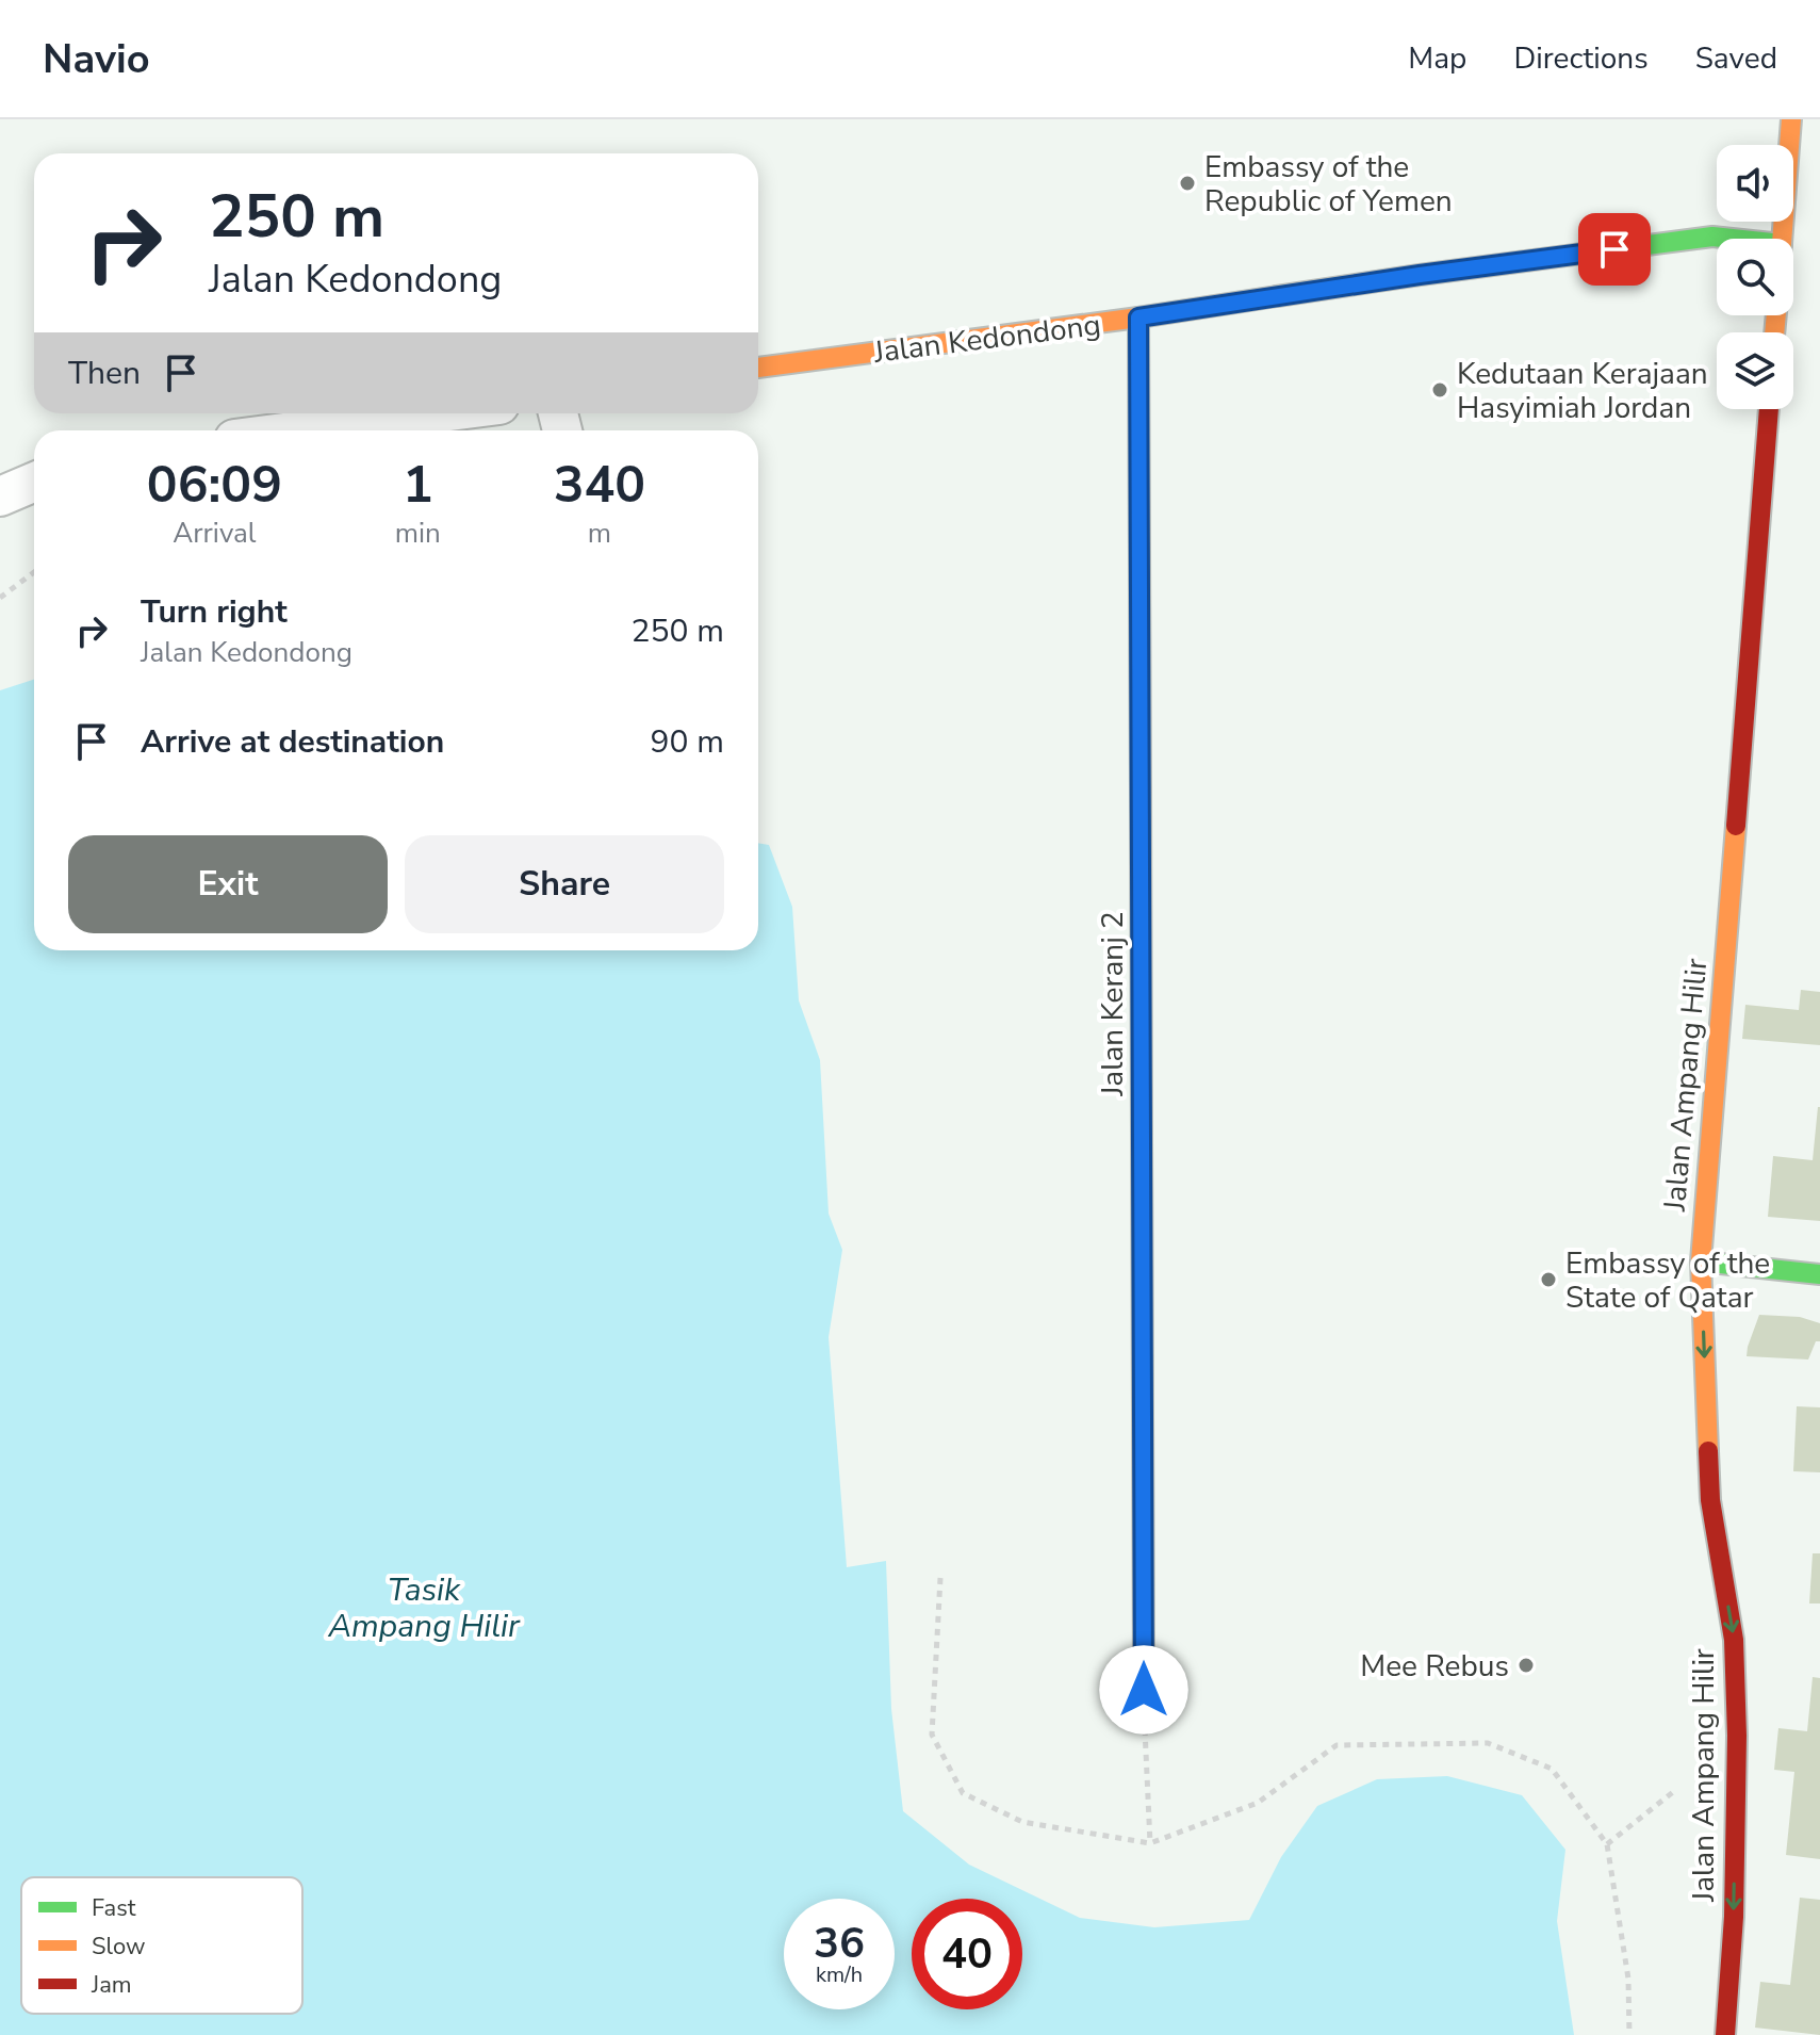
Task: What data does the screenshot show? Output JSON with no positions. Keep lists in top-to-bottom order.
{
  "streets": {
    "street": ["Jalan Kedondong", "Jalan Keranj 2", "Jalan Ampang Hilir"]
  },
  "crossings": [
    ["Jalan Kedondong", "Jalan Keranj 2"]
  ],
  "one_way": ["Jalan Ampang Hilir"],
  "water": ["Tasik Ampang Hilir"],
  "places": [
    "Embassy of the Republic of Yemen",
    "Kedutaan Kerajaan Hasyimiah Jordan",
    "Embassy of the State of Qatar",
    "Mee Rebus"
  ],
  "legend": ["Fast", "Slow", "Jam"],
  "page": {
    "header": "Navio",
    "nav": ["Map", "Directions", "Saved"],
    "turn": ["250 m", "Jalan Kedondong"],
    "then": "Then",
    "eta": [
      "06:09",
      "Arrival",
      "1",
      "min",
      "340",
      "m"
    ],
    "list": [
      {
        "name": "Turn right",
        "note": "Jalan Kedondong",
        "value": "250 m"
      },
      {
        "name": "Arrive at destination",
        "value": "90 m"
      }
    ],
    "buttons": ["Exit", "Share"],
    "speed": "36 km/h",
    "limit": "40"
  }
}
